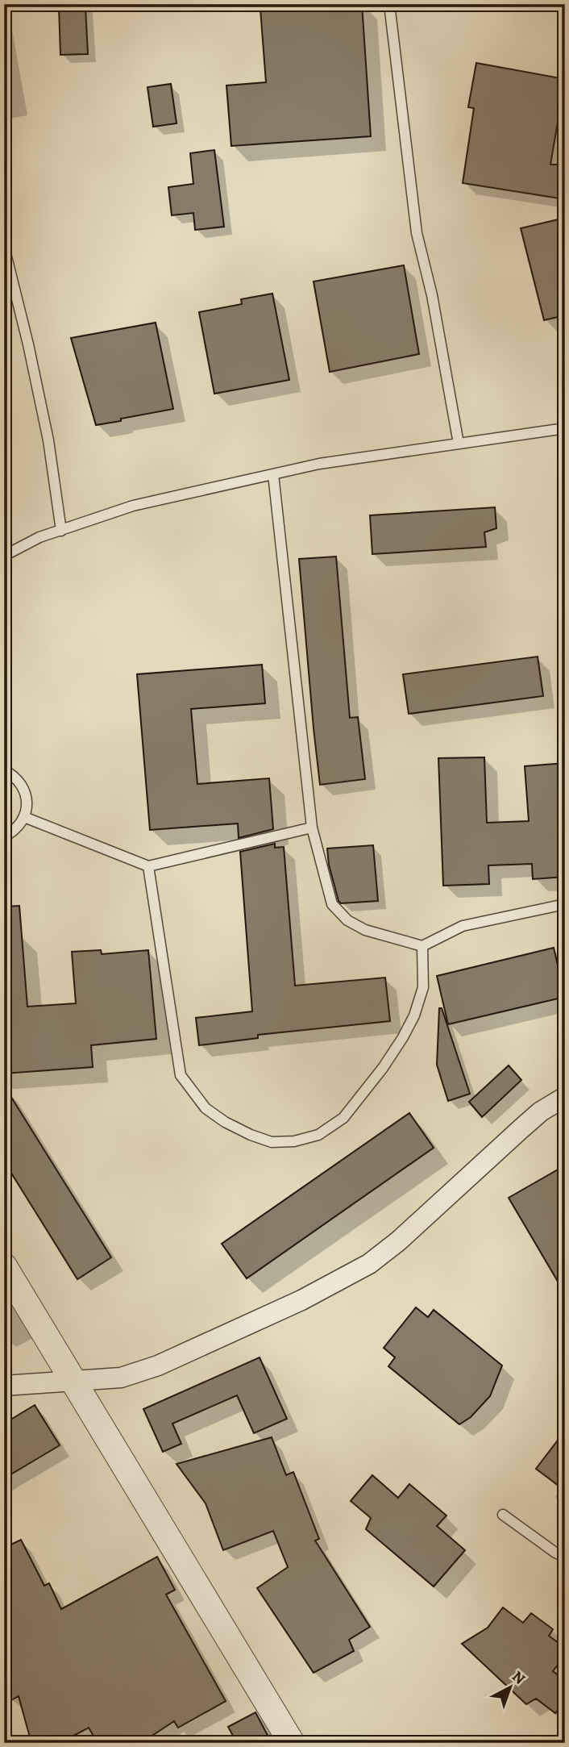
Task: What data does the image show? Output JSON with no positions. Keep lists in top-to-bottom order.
{
  "north": "top right"
}
